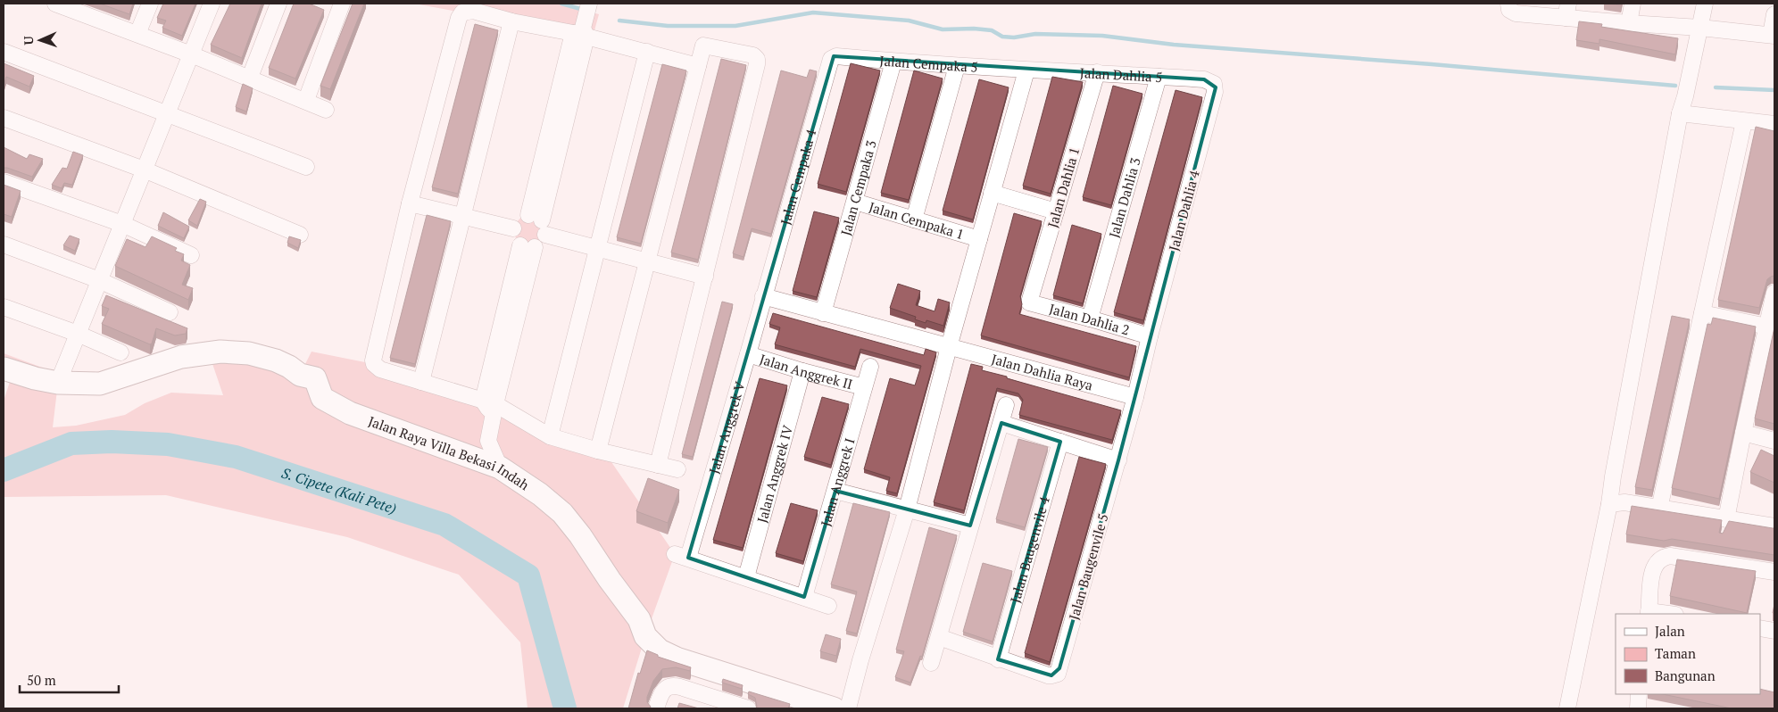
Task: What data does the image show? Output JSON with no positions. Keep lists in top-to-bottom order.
{
  "streets": {
    "main road": ["Jalan Raya Villa Bekasi Indah"],
    "street": [
      "Jalan Cempaka 5",
      "Jalan Dahlia 5",
      "Jalan Cempaka 4",
      "Jalan Cempaka 3",
      "Jalan Dahlia 1",
      "Jalan Dahlia 3",
      "Jalan Dahlia 4",
      "Jalan Cempaka 1",
      "Jalan Dahlia 2",
      "Jalan Anggrek II",
      "Jalan Dahlia Raya",
      "Jalan Anggrek V",
      "Jalan Anggrek IV",
      "Jalan Anggrek I",
      "Jalan Baugenvile 4",
      "Jalan Baugenvile 5"
    ]
  },
  "crossings": [
    ["Jalan Cempaka 5", "Jalan Dahlia 5"],
    ["Jalan Cempaka 5", "Jalan Cempaka 4"],
    ["Jalan Cempaka 5", "Jalan Cempaka 3"],
    ["Jalan Dahlia 5", "Jalan Dahlia 1"],
    ["Jalan Dahlia 5", "Jalan Dahlia 3"],
    ["Jalan Dahlia 5", "Jalan Dahlia 4"],
    ["Jalan Cempaka 4", "Jalan Dahlia Raya"],
    ["Jalan Cempaka 4", "Jalan Anggrek V"],
    ["Jalan Cempaka 3", "Jalan Cempaka 1"],
    ["Jalan Cempaka 3", "Jalan Dahlia Raya"],
    ["Jalan Dahlia 1", "Jalan Dahlia 2"],
    ["Jalan Dahlia 3", "Jalan Dahlia 2"],
    ["Jalan Dahlia 4", "Jalan Dahlia 2"],
    ["Jalan Dahlia 4", "Jalan Dahlia Raya"],
    ["Jalan Dahlia 4", "Jalan Baugenvile 5"],
    ["Jalan Anggrek II", "Jalan Anggrek V"],
    ["Jalan Anggrek II", "Jalan Anggrek IV"],
    ["Jalan Anggrek II", "Jalan Anggrek I"],
    ["Jalan Dahlia Raya", "Jalan Anggrek V"],
    ["Jalan Dahlia Raya", "Jalan Baugenvile 5"],
    ["Jalan Anggrek V", "Jalan Anggrek IV"],
    ["Jalan Baugenvile 4", "Jalan Baugenvile 5"]
  ],
  "water": ["S. Cipete (Kali Pete)"],
  "legend": ["Jalan", "Taman", "Bangunan"],
  "scale_bar": "50 m",
  "north": "left"
}
